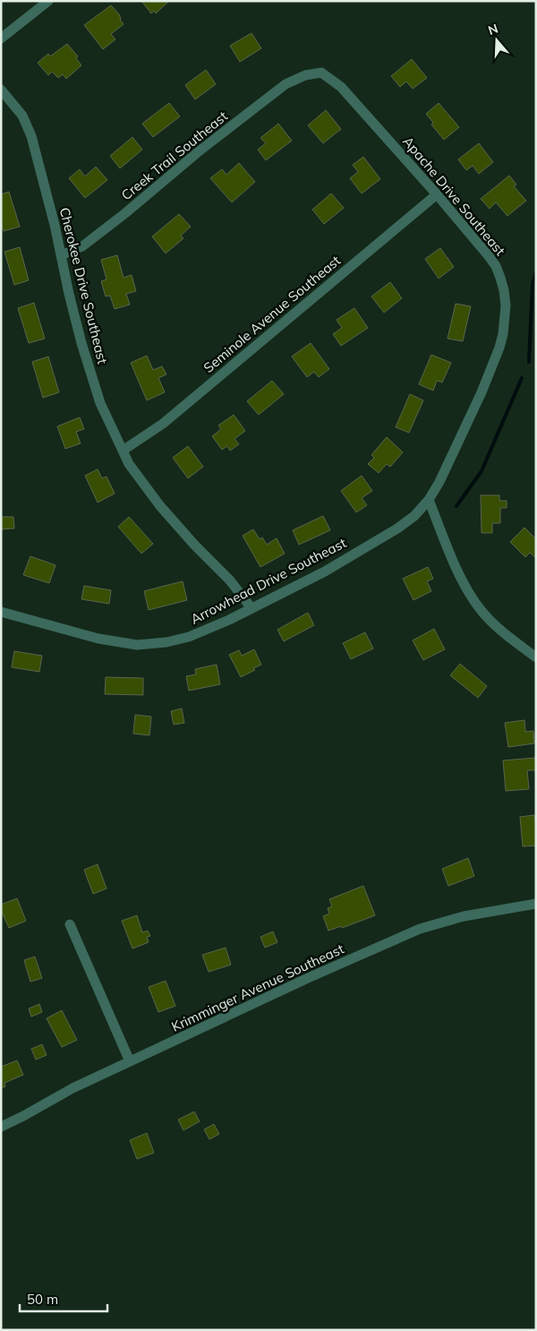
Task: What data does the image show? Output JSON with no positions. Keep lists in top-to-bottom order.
{
  "streets": {
    "street": [
      "Creek Trail Southeast",
      "Apache Drive Southeast",
      "Cherokee Drive Southeast",
      "Seminole Avenue Southeast",
      "Arrowhead Drive Southeast",
      "Krimminger Avenue Southeast"
    ]
  },
  "crossings": [
    ["Creek Trail Southeast", "Apache Drive Southeast"],
    ["Creek Trail Southeast", "Cherokee Drive Southeast"],
    ["Apache Drive Southeast", "Seminole Avenue Southeast"],
    ["Apache Drive Southeast", "Arrowhead Drive Southeast"],
    ["Cherokee Drive Southeast", "Seminole Avenue Southeast"],
    ["Cherokee Drive Southeast", "Arrowhead Drive Southeast"]
  ],
  "scale_bar": "50 m",
  "north": "top"
}
